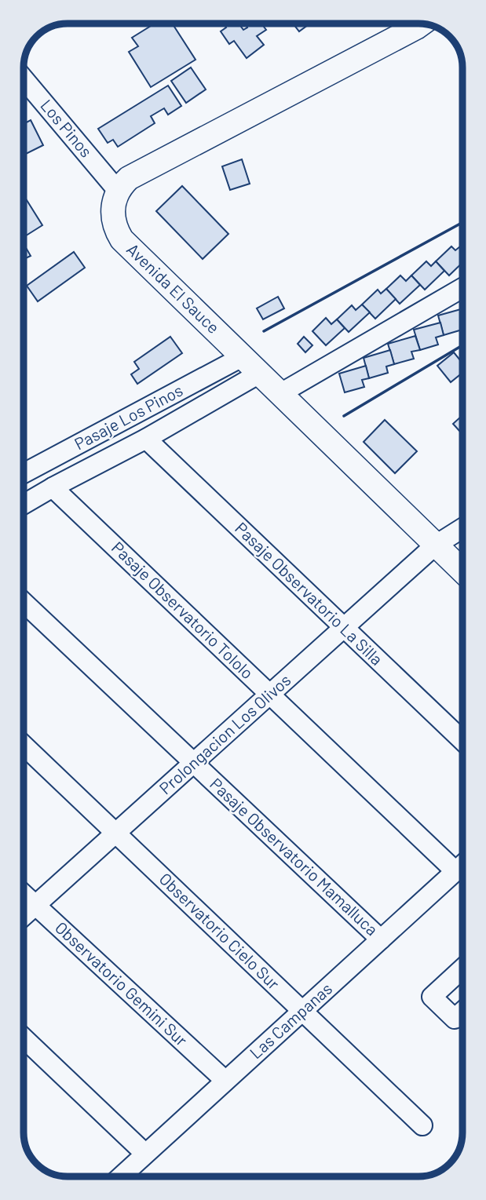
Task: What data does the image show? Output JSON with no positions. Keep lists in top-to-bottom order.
{
  "streets": {
    "street": [
      "Los Pinos",
      "Avenida El Sauce",
      "Pasaje Los Pinos",
      "Pasaje Observatorio La Silla",
      "Pasaje Observatorio Tololo",
      "Prolongacion Los Olivos",
      "Pasaje Observatorio Mamalluca",
      "Observatorio Cielo Sur",
      "Observatorio Gemini Sur",
      "Las Campanas"
    ]
  },
  "crossings": [
    ["Los Pinos", "Avenida El Sauce"],
    ["Avenida El Sauce", "Pasaje Los Pinos"],
    ["Avenida El Sauce", "Prolongacion Los Olivos"],
    ["Pasaje Observatorio La Silla", "Prolongacion Los Olivos"],
    ["Pasaje Observatorio Tololo", "Prolongacion Los Olivos"],
    ["Pasaje Observatorio Tololo", "Las Campanas"],
    ["Prolongacion Los Olivos", "Pasaje Observatorio Mamalluca"],
    ["Prolongacion Los Olivos", "Observatorio Cielo Sur"],
    ["Prolongacion Los Olivos", "Observatorio Gemini Sur"],
    ["Pasaje Observatorio Mamalluca", "Las Campanas"],
    ["Observatorio Cielo Sur", "Las Campanas"],
    ["Observatorio Gemini Sur", "Las Campanas"]
  ]
}
